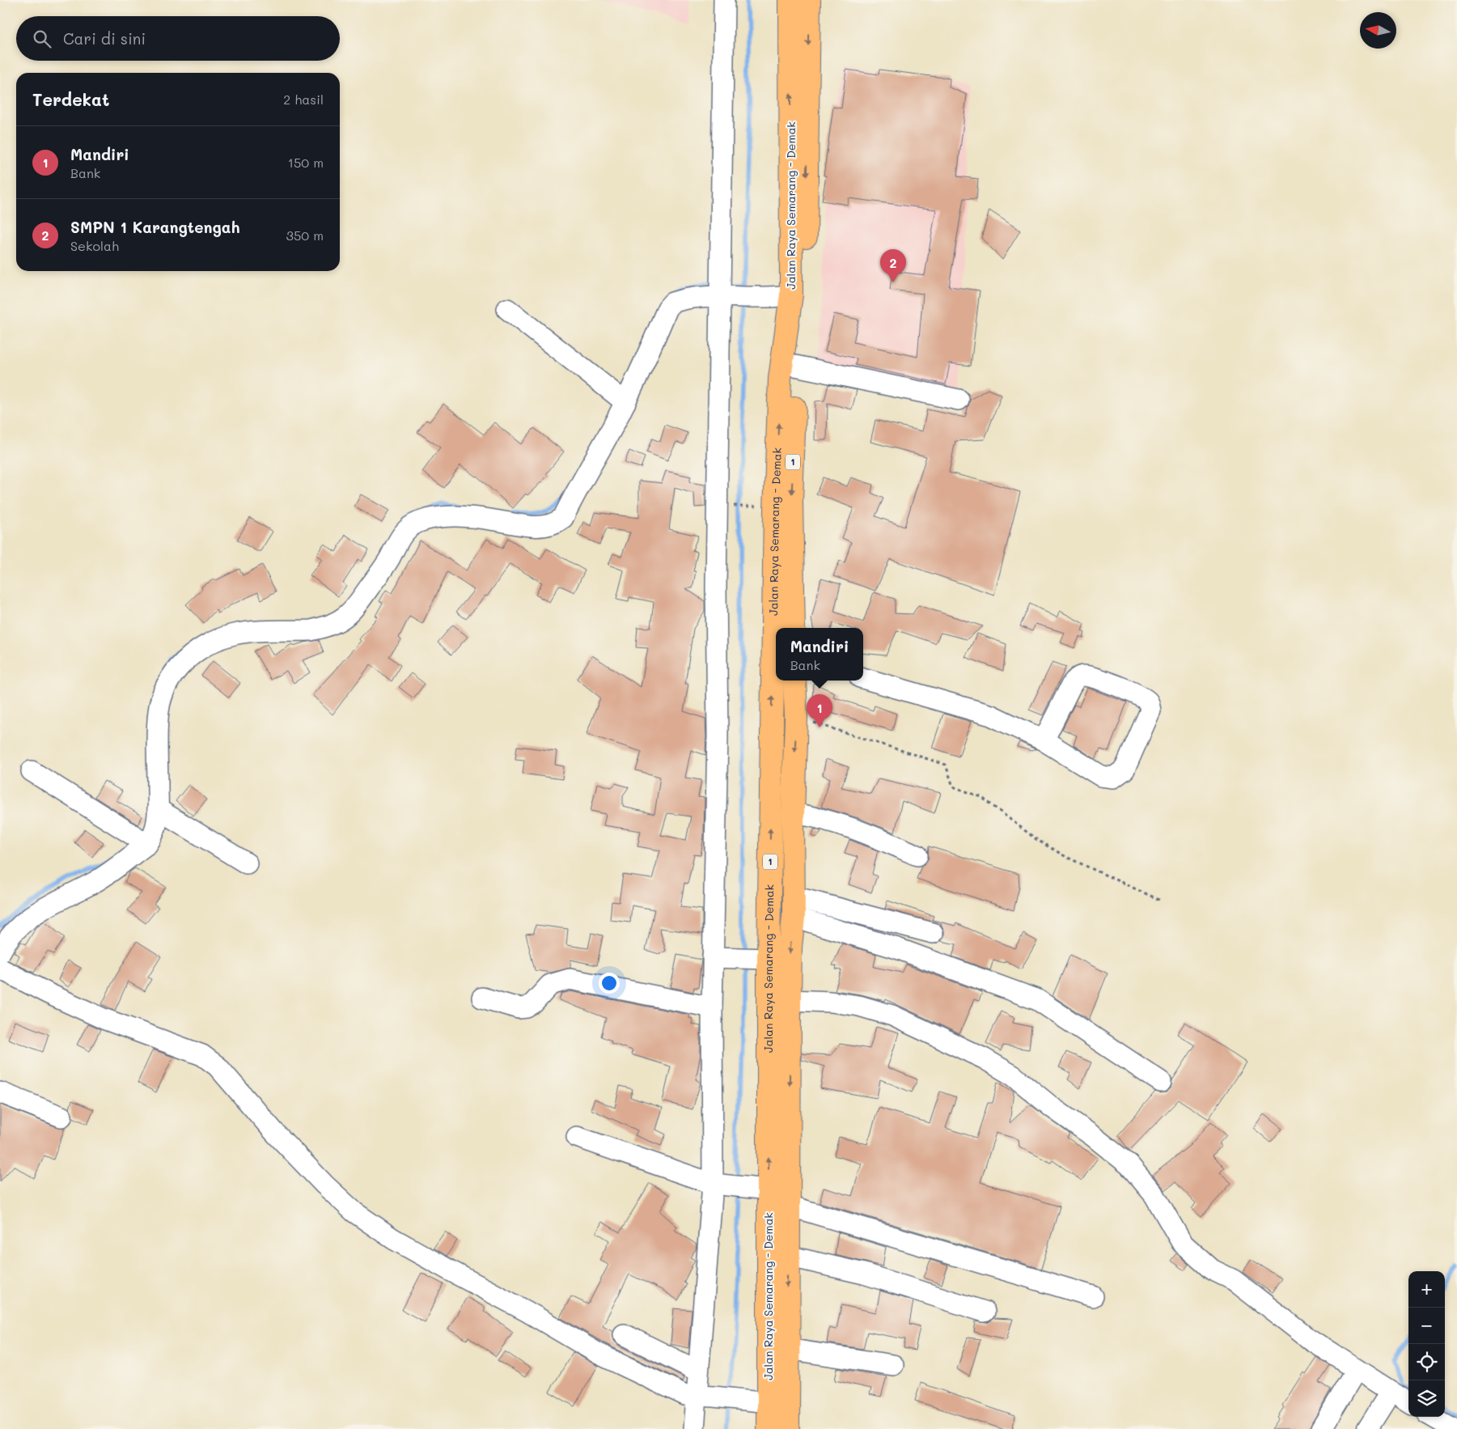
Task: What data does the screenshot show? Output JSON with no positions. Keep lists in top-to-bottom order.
{
  "streets": {
    "highway": ["Jalan Raya Semarang - Demak", "1"]
  },
  "north": "left",
  "page": {
    "search": "Cari di sini",
    "heading": ["Terdekat", "2 hasil"],
    "list": [
      {
        "mark": "1",
        "name": "Mandiri",
        "note": "Bank",
        "value": "150 m"
      },
      {
        "mark": "2",
        "name": "SMPN 1 Karangtengah",
        "note": "Sekolah",
        "value": "350 m"
      }
    ],
    "pins": ["2", "1"],
    "popup": ["Mandiri", "Bank"],
    "map_buttons": ["+", "−"]
  }
}
